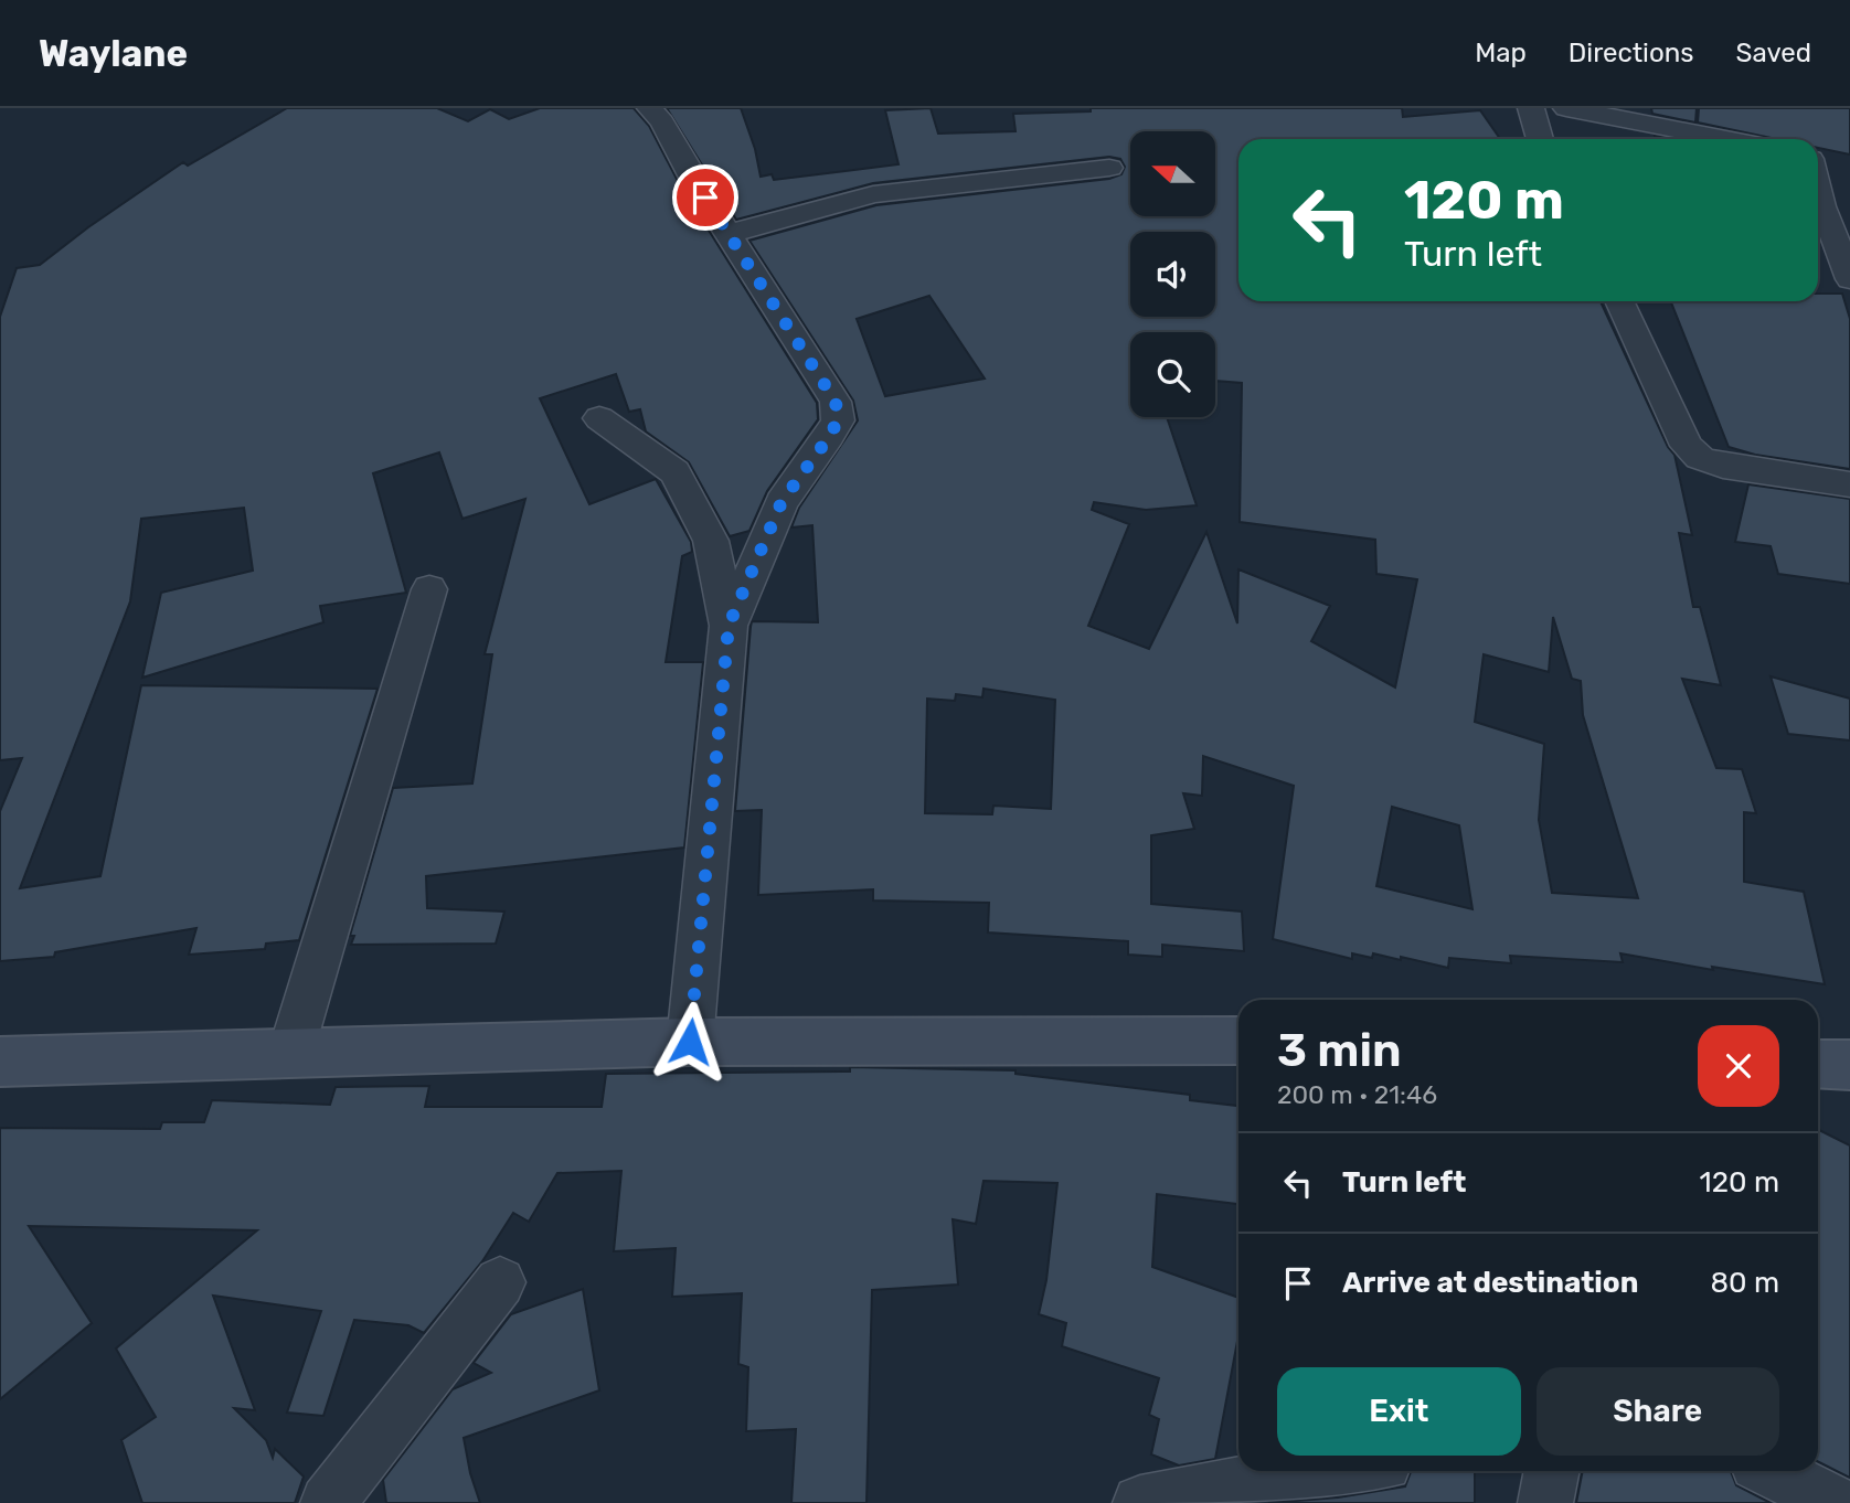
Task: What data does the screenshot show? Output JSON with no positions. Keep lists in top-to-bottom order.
{
  "north": "left",
  "page": {
    "header": "Waylane",
    "nav": ["Map", "Directions", "Saved"],
    "turn": ["120 m", "Turn left"],
    "heading": ["3 min", "200 m · 21:46"],
    "list": [
      {
        "name": "Turn left",
        "value": "120 m"
      },
      {
        "name": "Arrive at destination",
        "value": "80 m"
      }
    ],
    "buttons": ["Exit", "Share"]
  }
}
